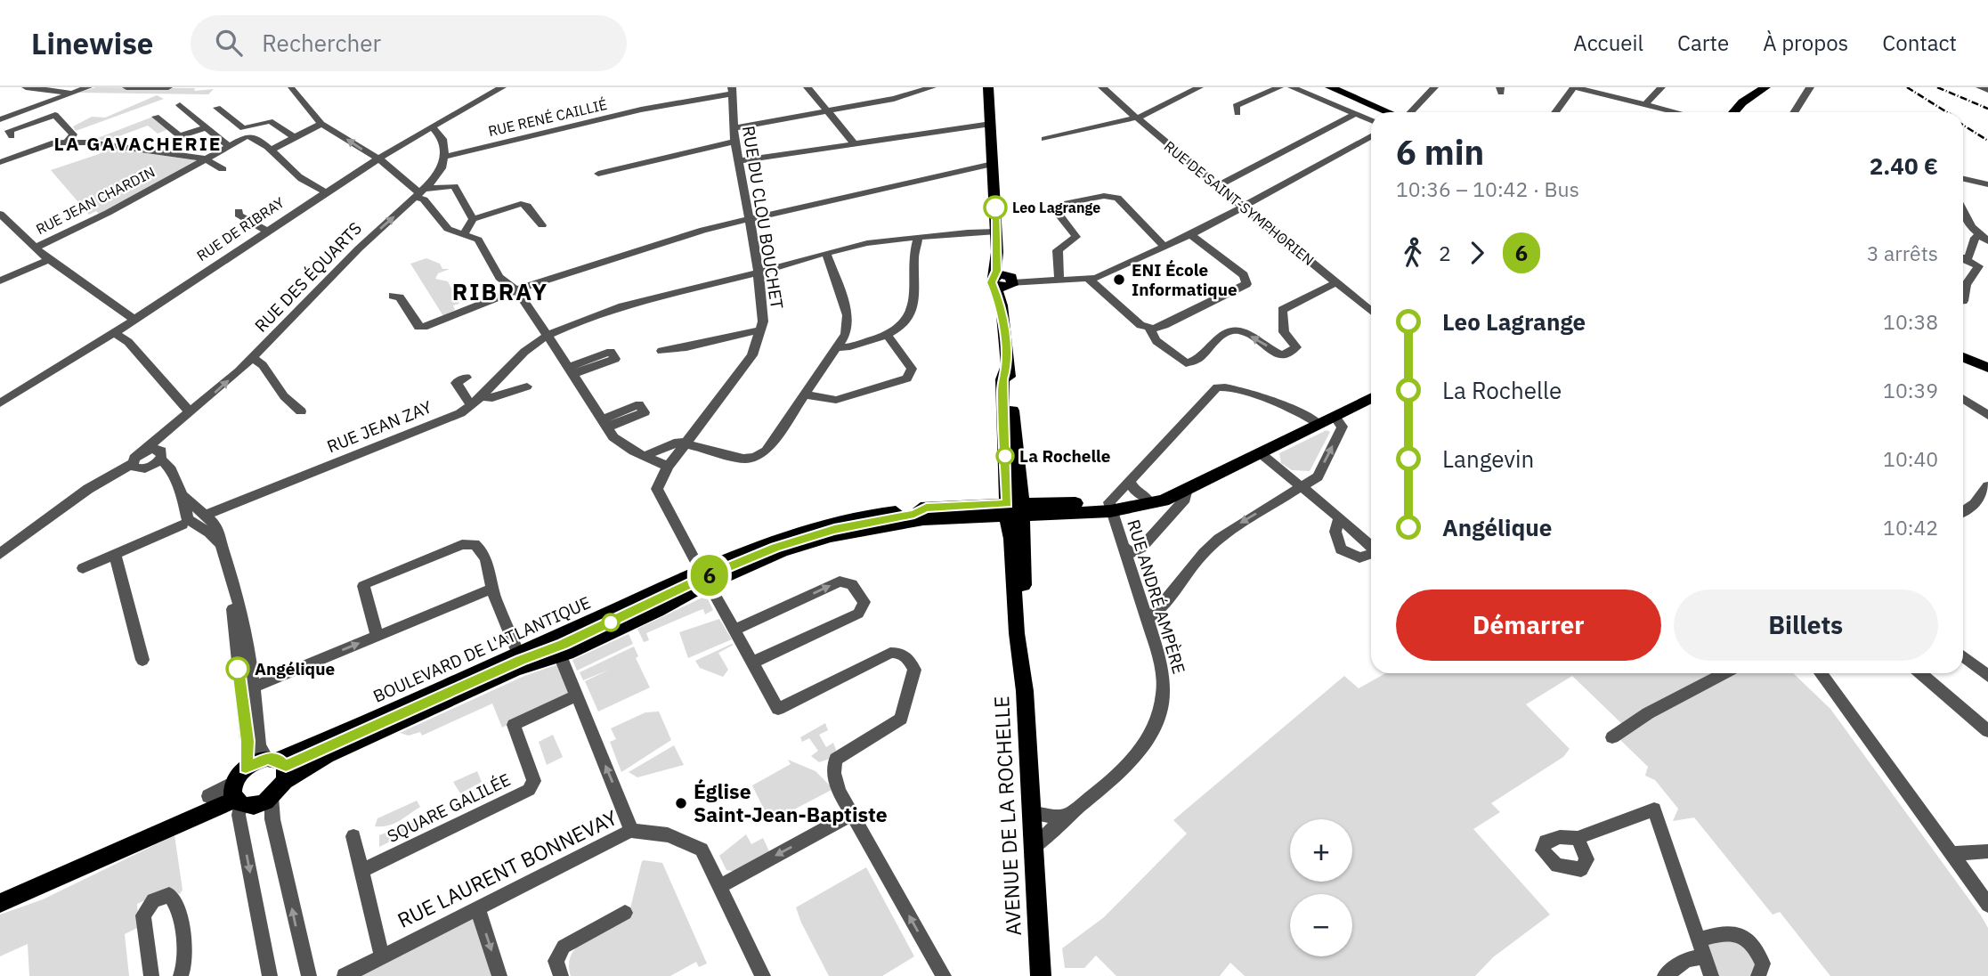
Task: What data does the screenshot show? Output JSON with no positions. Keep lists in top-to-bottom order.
{
  "streets": {
    "main road": ["BOULEVARD DE L'ATLANTIQUE", "AVENUE DE LA ROCHELLE"],
    "street": [
      "RUE RENÉ CAILLIÉ",
      "RUE JEAN CHARDIN",
      "RUE DE SAINT-SYMPHORIEN",
      "RUE DU CLOU BOUCHET",
      "RUE DE RIBRAY",
      "RUE DES ÉQUARTS",
      "RUE JEAN ZAY",
      "RUE ANDRÉ AMPÈRE",
      "SQUARE GALILÉE",
      "RUE LAURENT BONNEVAY"
    ]
  },
  "crossings": [
    ["RUE RENÉ CAILLIÉ", "RUE DU CLOU BOUCHET"],
    ["RUE RENÉ CAILLIÉ", "RUE DES ÉQUARTS"],
    ["RUE JEAN CHARDIN", "RUE DE RIBRAY"],
    ["RUE DU CLOU BOUCHET", "RUE JEAN ZAY"],
    ["RUE DU CLOU BOUCHET", "BOULEVARD DE L'ATLANTIQUE"],
    ["RUE JEAN ZAY", "AVENUE DE LA ROCHELLE"],
    ["RUE ANDRÉ AMPÈRE", "AVENUE DE LA ROCHELLE"],
    ["BOULEVARD DE L'ATLANTIQUE", "AVENUE DE LA ROCHELLE"]
  ],
  "one_way": ["RUE DES ÉQUARTS"],
  "districts": ["LA GAVACHERIE", "RIBRAY"],
  "places": [
    "Leo Lagrange",
    "ENI École Informatique",
    "La Rochelle",
    "Angélique",
    "Église Saint-Jean-Baptiste"
  ],
  "lines": ["bus line 6"],
  "page": {
    "header": "Linewise",
    "search": "Rechercher",
    "nav": [
      "Accueil",
      "Carte",
      "À propos",
      "Contact"
    ],
    "on_map": "6",
    "heading": ["6 min", "10:36 – 10:42 · Bus", "2.40 €"],
    "legs": ["2", "6", "3 arrêts"],
    "list": [
      {
        "name": "Leo Lagrange",
        "value": "10:38"
      },
      {
        "name": "La Rochelle",
        "value": "10:39"
      },
      {
        "name": "Langevin",
        "value": "10:40"
      },
      {
        "name": "Angélique",
        "value": "10:42"
      }
    ],
    "buttons": ["Démarrer", "Billets"],
    "map_buttons": ["+", "−"]
  }
}
